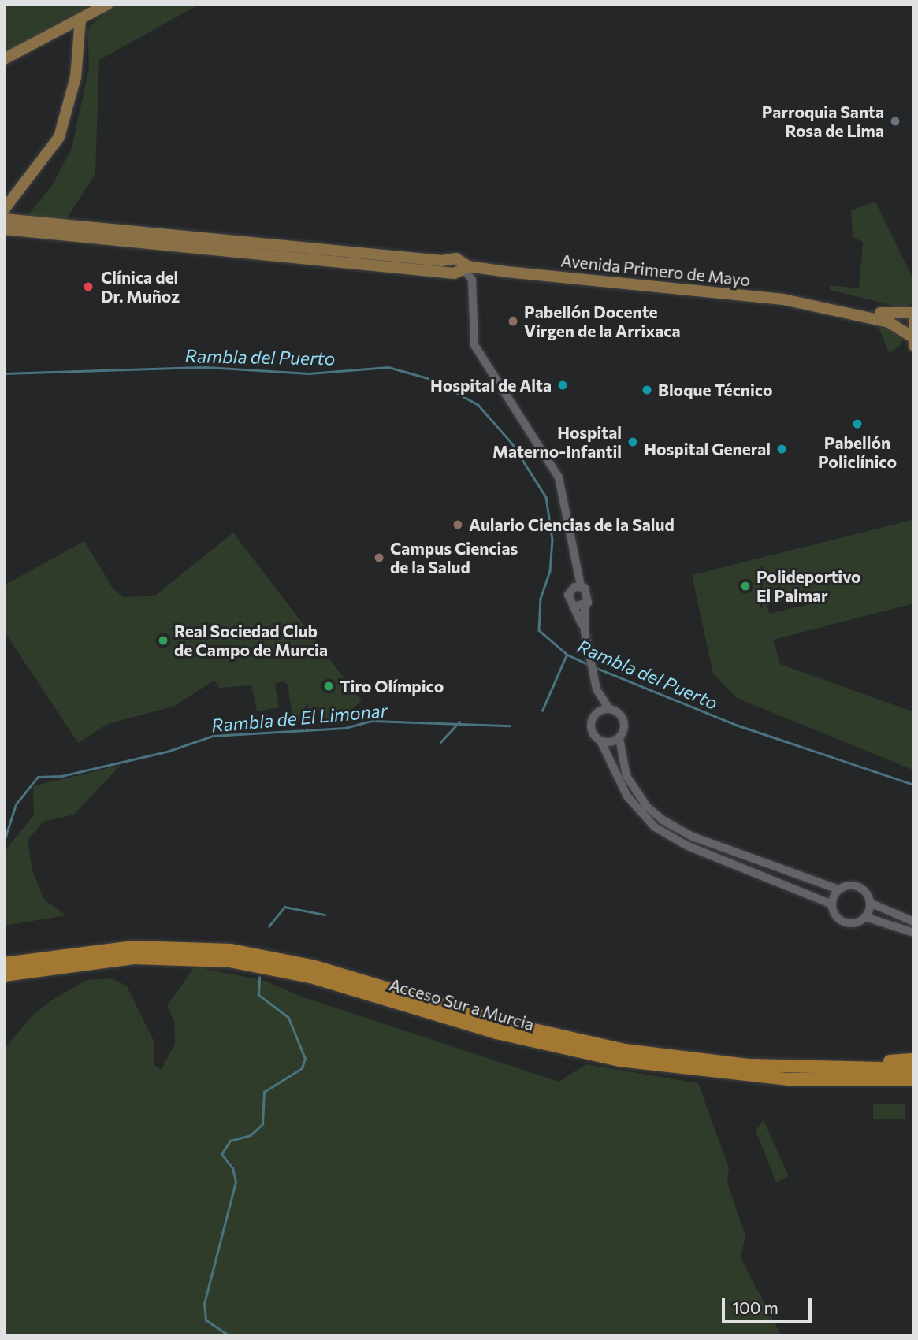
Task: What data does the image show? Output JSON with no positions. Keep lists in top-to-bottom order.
{
  "streets": {
    "highway": ["Acceso Sur a Murcia"],
    "main road": ["Avenida Primero de Mayo"]
  },
  "water": ["Rambla del Puerto", "Rambla de El Limonar"],
  "places": [
    "Parroquia Santa Rosa de Lima",
    "Clínica del Dr. Muñoz",
    "Pabellón Docente Virgen de la Arrixaca",
    "Hospital de Alta",
    "Bloque Técnico",
    "Pabellón Policlínico",
    "Hospital Materno-Infantil",
    "Hospital General",
    "Aulario Ciencias de la Salud",
    "Campus Ciencias de la Salud",
    "Polideportivo El Palmar",
    "Real Sociedad Club de Campo de Murcia",
    "Tiro Olímpico"
  ],
  "scale_bar": "100 m"
}
